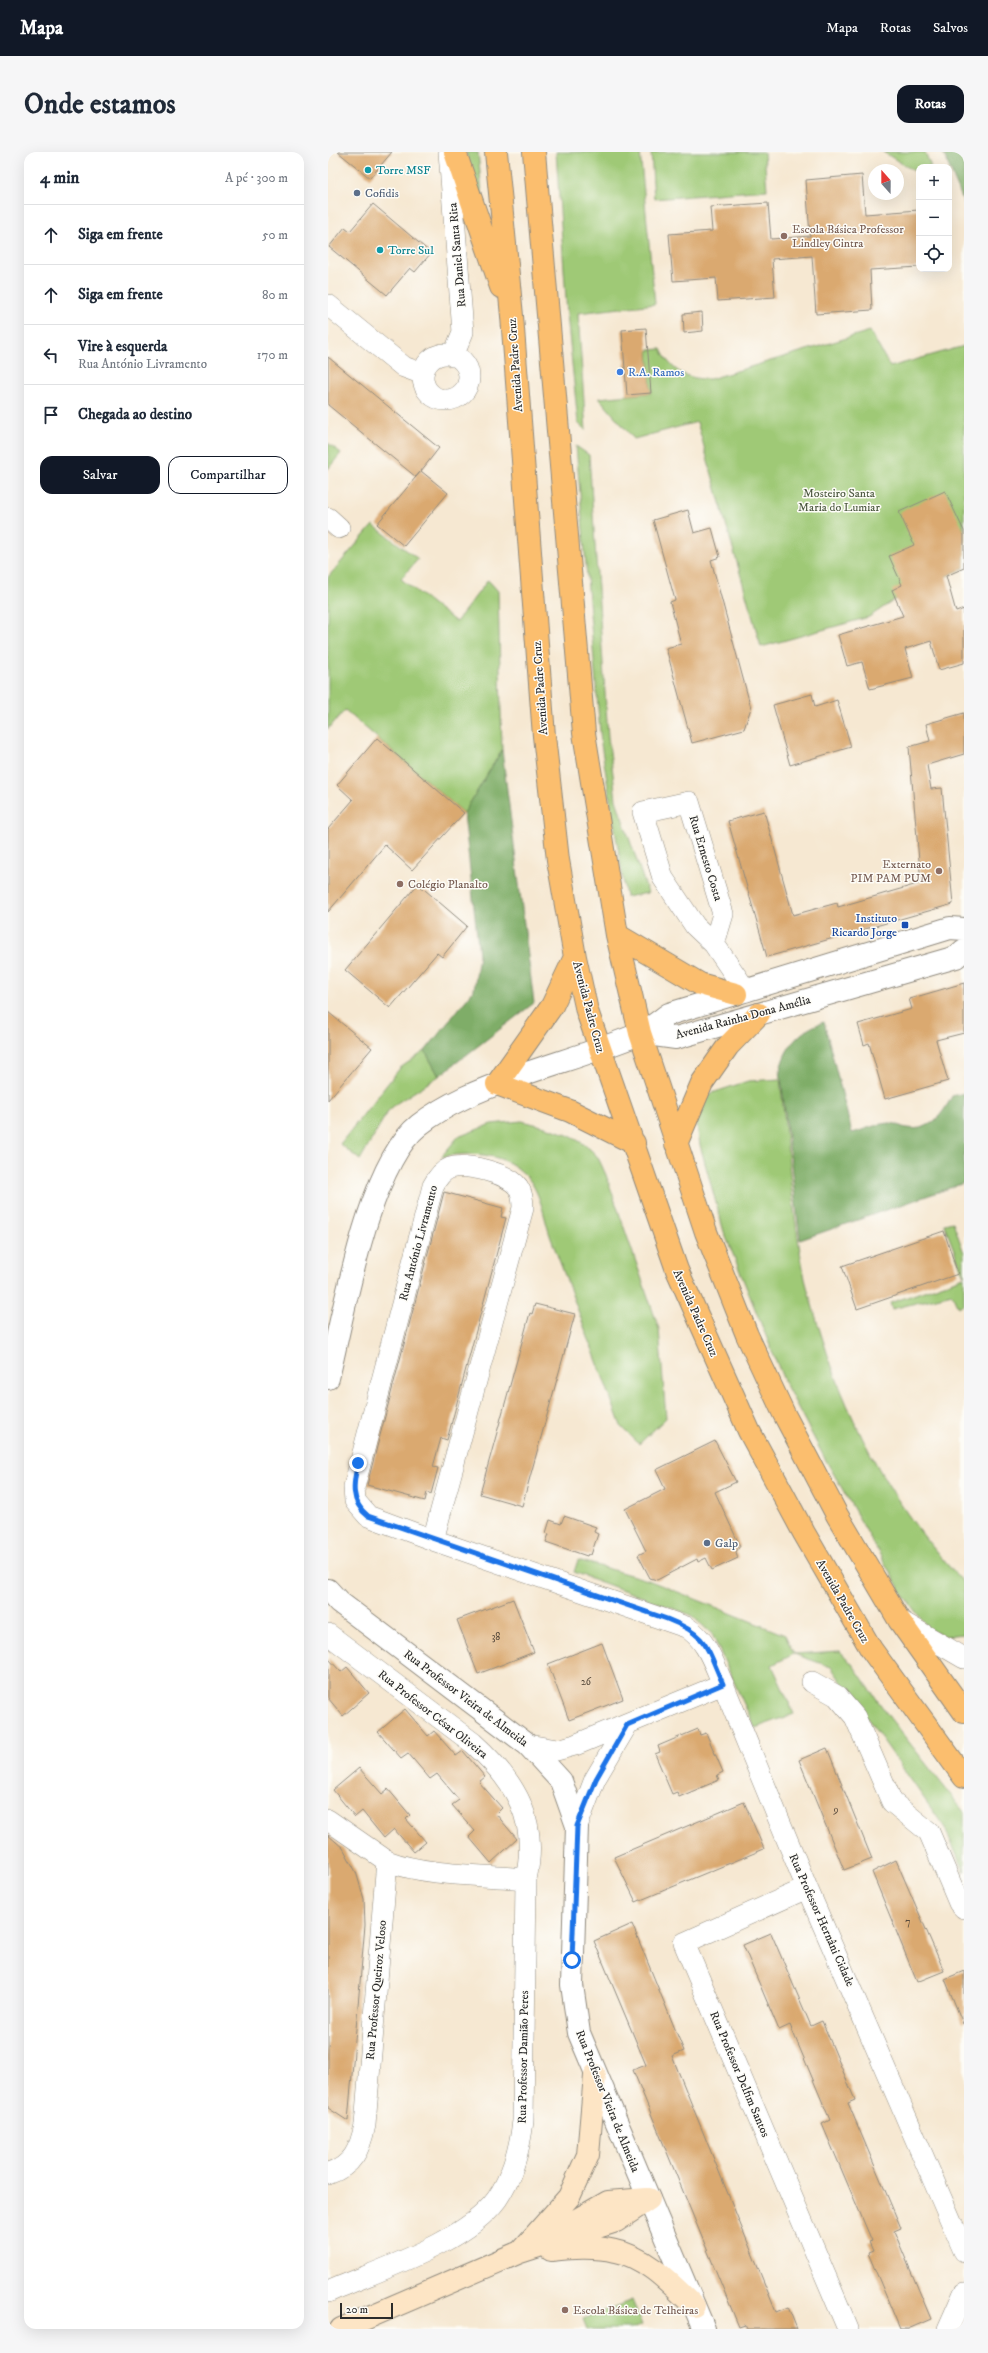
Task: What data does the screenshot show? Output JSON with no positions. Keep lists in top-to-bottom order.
{
  "streets": {
    "highway": ["Avenida Padre Cruz"],
    "street": [
      "Rua Daniel Santa Rita",
      "Rua Ernesto Costa",
      "Avenida Rainha Dona Amélia",
      "Rua António Livramento",
      "Rua Professor Vieira de Almeida",
      "Rua Professor César Oliveira",
      "Rua Professor Hernâni Cidade",
      "Rua Professor Queiroz Veloso",
      "Rua Professor Damião Peres",
      "Rua Professor Delfim Santos"
    ]
  },
  "crossings": [
    ["Rua Ernesto Costa", "Avenida Rainha Dona Amélia"],
    ["Rua António Livramento", "Rua Professor Hernâni Cidade"],
    ["Rua Professor César Oliveira", "Rua Professor Damião Peres"],
    ["Rua Professor Hernâni Cidade", "Rua Professor Delfim Santos"]
  ],
  "parks": ["Mosteiro Santa Maria do Lumiar"],
  "places": {
    "other": [
      "Torre MSF",
      "Cofidis",
      "Escola Básica Professor Lindley Cintra",
      "Torre Sul",
      "R.A. Ramos",
      "Externato PIM PAM PUM",
      "Colégio Planalto",
      "Galp",
      "Escola Básica de Telheiras"
    ],
    "transit": ["Instituto Ricardo Jorge"]
  },
  "house_numbers": [
    "38",
    "26",
    "9",
    "7"
  ],
  "scale_bar": "20 m",
  "north": "top",
  "page": {
    "header": "Mapa",
    "nav": ["Mapa", "Rotas", "Salvos"],
    "buttons": [
      "Rotas",
      ["Salvar", "Compartilhar"]
    ],
    "title": "Onde estamos",
    "heading": ["4 min", "A pé · 300 m"],
    "map_buttons": ["+", "−"],
    "list": [
      ["Siga em frente", "50 m"],
      ["Siga em frente", "80 m"],
      ["Vire à esquerda", "Rua António Livramento", "170 m"],
      "Chegada ao destino"
    ],
    "scale": "20 m"
  }
}
